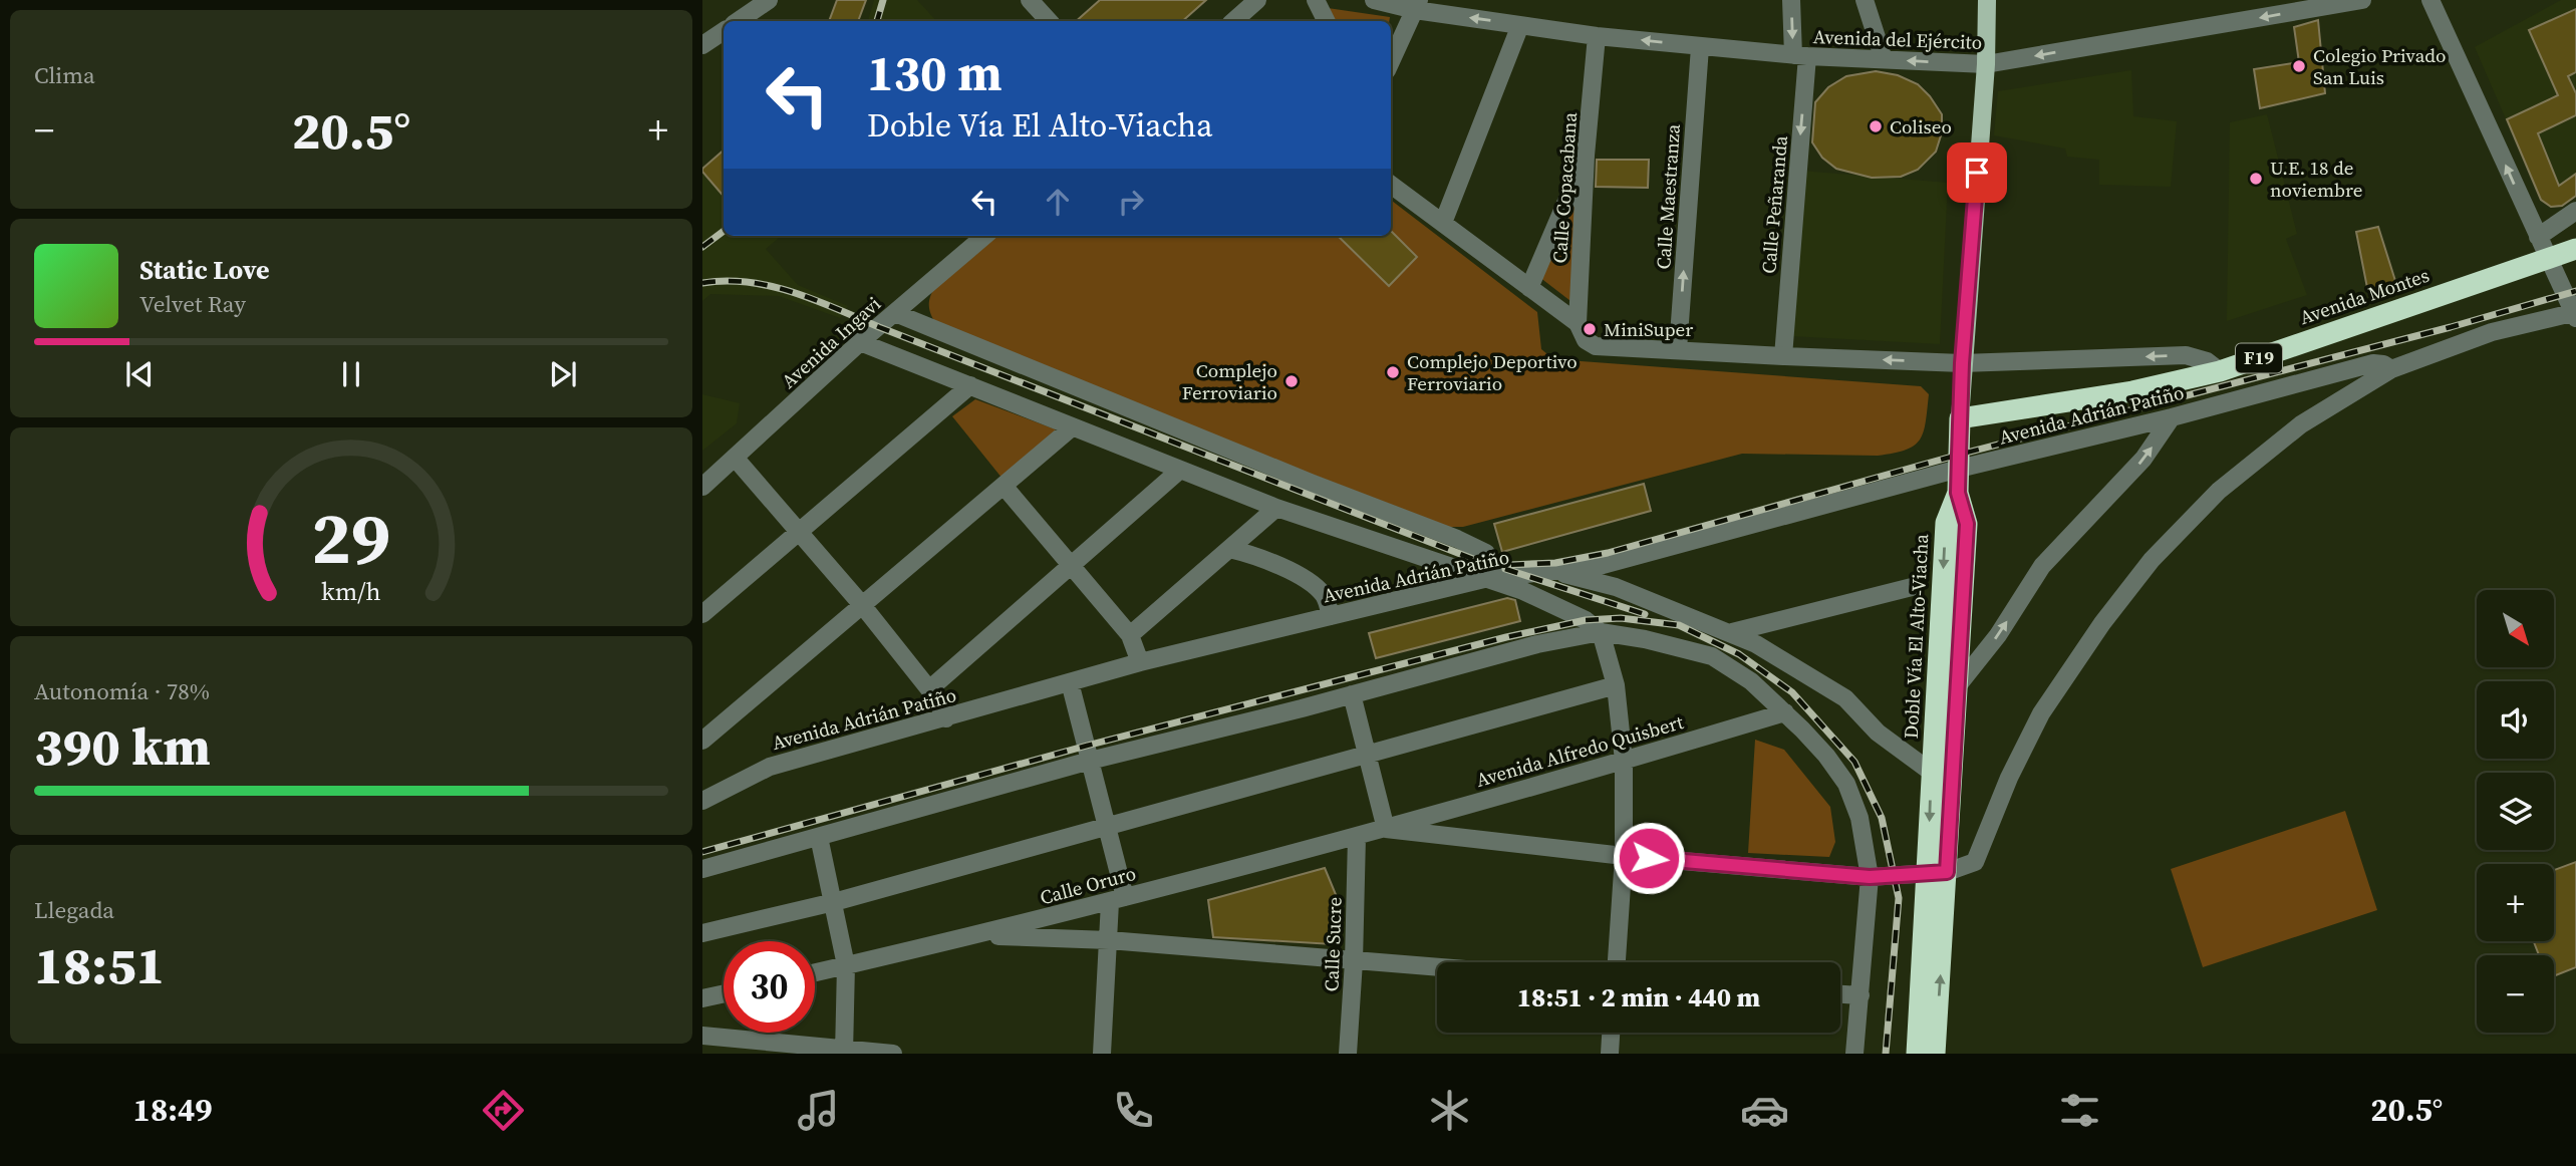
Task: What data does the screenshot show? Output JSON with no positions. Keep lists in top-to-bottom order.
{
  "streets": {
    "highway": ["Avenida Montes", "F19", "Doble Vía El Alto-Viacha"],
    "street": [
      "Avenida del Ejército",
      "Calle Copacabana",
      "Calle Maestranza",
      "Calle Peñaranda",
      "Avenida Ingavi",
      "Avenida Adrián Patiño",
      "Avenida Alfredo Quisbert",
      "Calle Oruro",
      "Calle Sucre"
    ]
  },
  "crossings": [
    ["Avenida del Ejército", "Calle Copacabana"],
    ["Avenida del Ejército", "Calle Maestranza"],
    ["Avenida del Ejército", "Calle Peñaranda"],
    ["Calle Copacabana", "Calle Maestranza"],
    ["Avenida Alfredo Quisbert", "Calle Oruro"],
    ["Calle Oruro", "Calle Sucre"]
  ],
  "one_way": ["Avenida del Ejército", "Calle Peñaranda"],
  "places": [
    "Colegio Privado San Luis",
    "Coliseo",
    "U.E. 18 de noviembre",
    "MiniSuper",
    "Complejo Deportivo Ferroviario",
    "Complejo Ferroviario"
  ],
  "north": "bottom right",
  "page": {
    "tile": [
      "Clima",
      ["Autonomía · 78%", "390 km"],
      ["Llegada", "18:51"]
    ],
    "turn": ["130 m", "Doble Vía El Alto-Viacha"],
    "heat": ["−", "20.5°", "+"],
    "song": ["Static Love", "Velvet Ray"],
    "map_buttons": ["+", "−"],
    "limit": "30",
    "trip": "18:51 · 2 min · 440 m",
    "tabs": ["18:49", "20.5°"],
    "gauge": ["29", "km/h"]
  }
}
